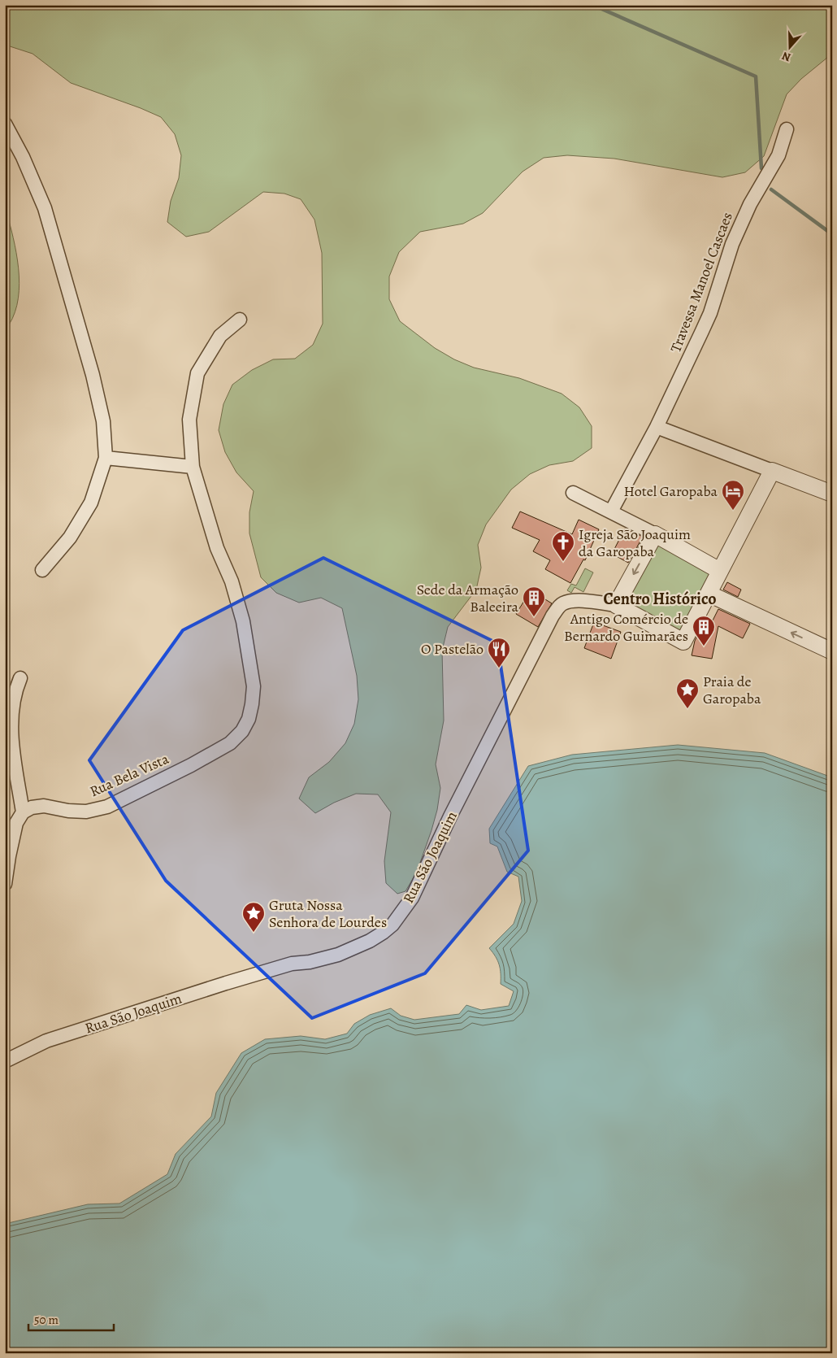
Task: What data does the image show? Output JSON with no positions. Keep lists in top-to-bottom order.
{
  "streets": {
    "street": ["Travessa Manoel Cascaes", "Rua Bela Vista", "Rua São Joaquim"]
  },
  "districts": ["Centro Histórico"],
  "places": {
    "hotel": ["Hotel Garopaba"],
    "church": ["Igreja São Joaquim da Garopaba"],
    "building": ["Sede da Armação Baleeira", "Antigo Comércio de Bernardo Guimarães"],
    "restaurant": ["O Pastelão"],
    "place": ["Praia de Garopaba", "Gruta Nossa Senhora de Lourdes"]
  },
  "scale_bar": "50 m",
  "north": "bottom"
}
